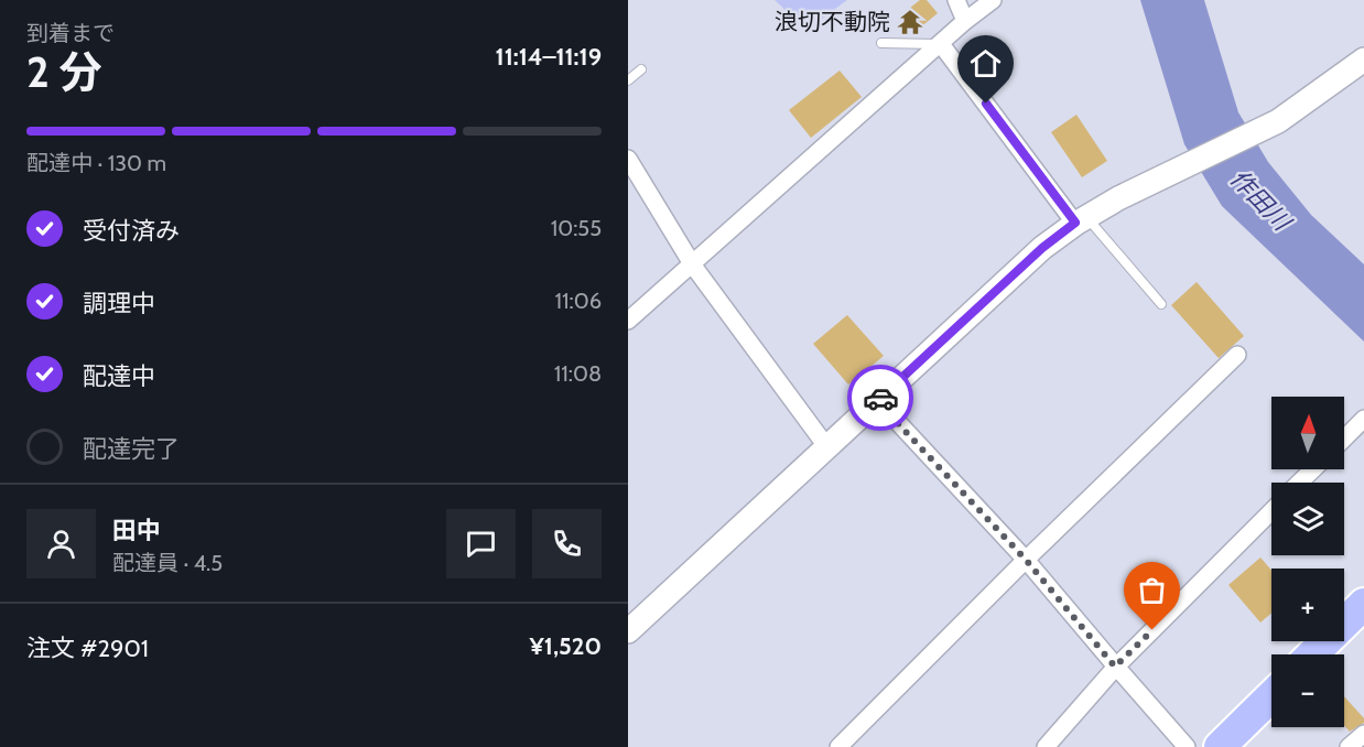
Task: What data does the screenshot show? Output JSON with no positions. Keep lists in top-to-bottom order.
{
  "water": ["作田川"],
  "places": {
    "temple": ["浪切不動院"]
  },
  "north": "top",
  "page": {
    "heading": ["2 分", "到着まで", "11:14–11:19"],
    "panel": [
      "田中",
      "配達員 · 4.5",
      "注文 #2901",
      "¥1,520"
    ],
    "bar": "配達中 · 130 m",
    "list": [
      ["受付済み", "10:55"],
      ["調理中", "11:06"],
      ["配達中", "11:08"],
      "配達完了"
    ],
    "map_buttons": ["+", "−"]
  }
}
